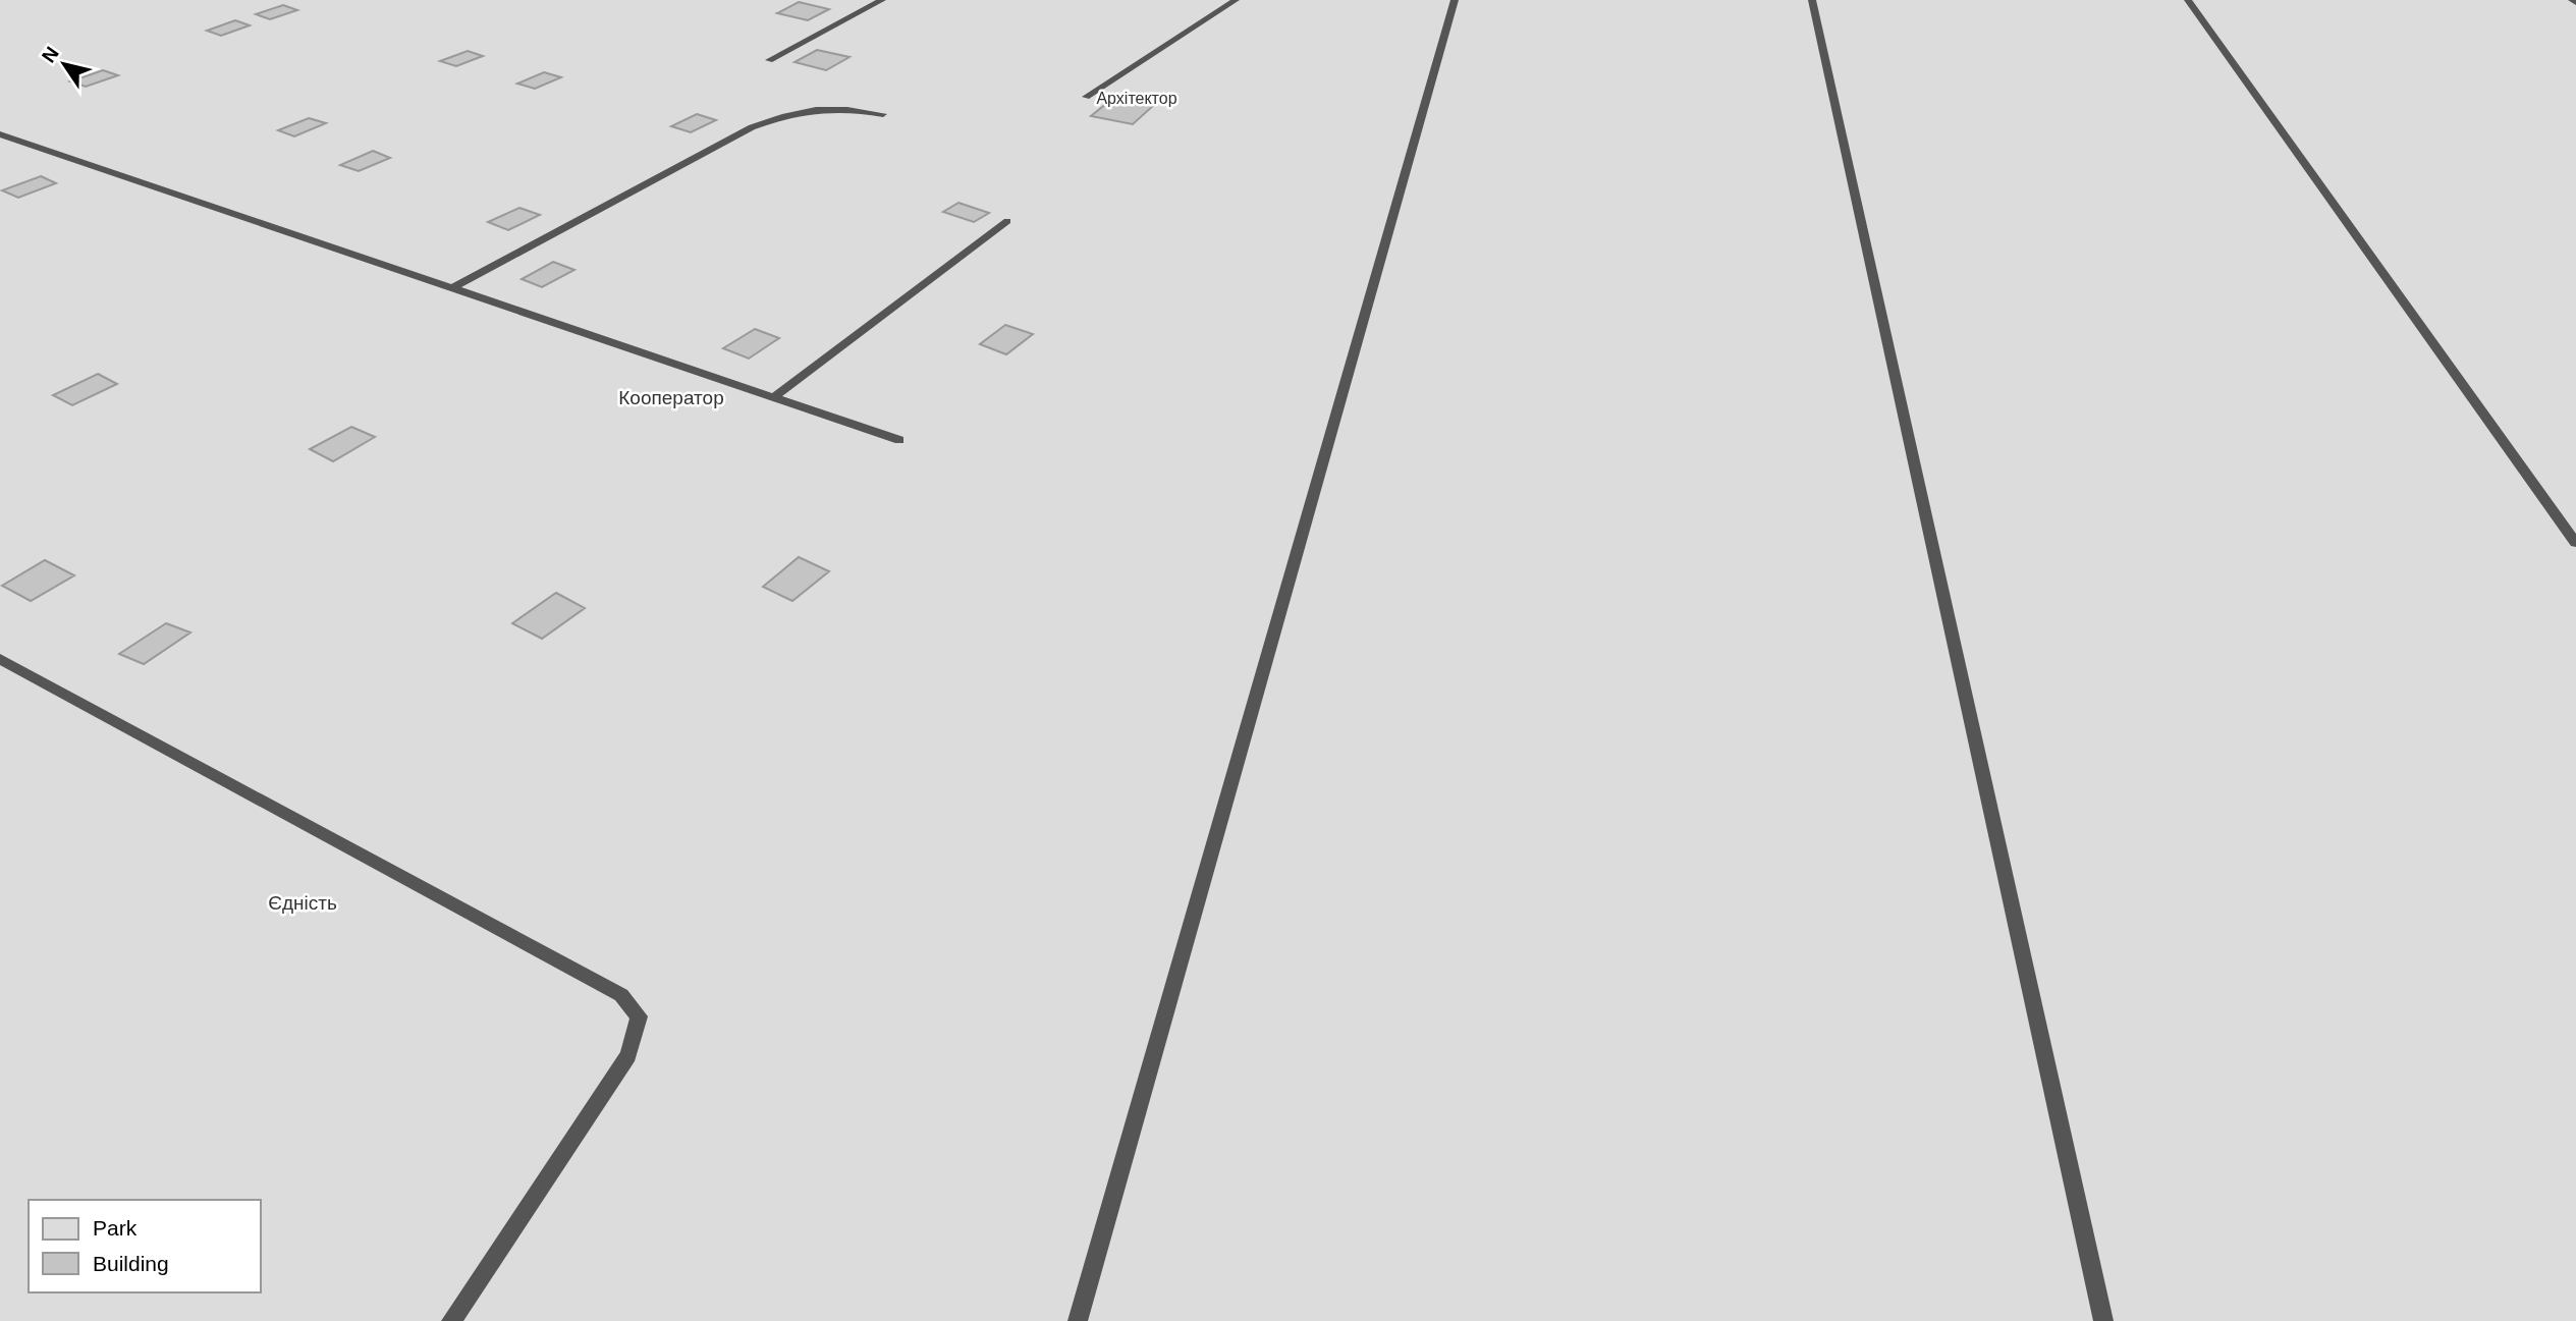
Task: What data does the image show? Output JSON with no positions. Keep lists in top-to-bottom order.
{
  "parks": ["Архітектор", "Кооператор", "Єдність"],
  "legend": ["Park", "Building"],
  "north": "top left"
}
